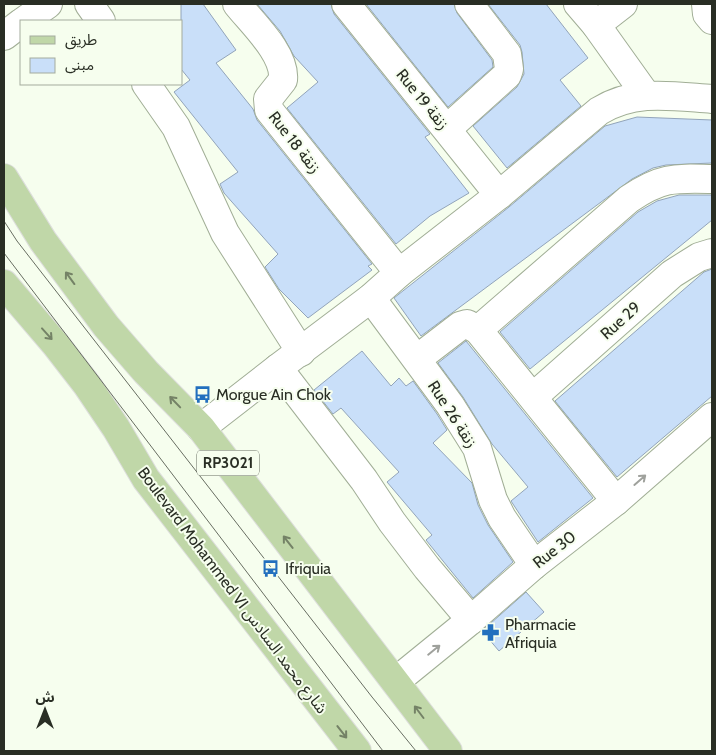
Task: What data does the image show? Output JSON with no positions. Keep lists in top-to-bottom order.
{
  "streets": {
    "main road": ["RP3021", "Boulevard Mohammed VI شارع محمد السادس"],
    "street": [
      "Rue 19 زنقة",
      "Rue 18 زنقة",
      "Rue 29",
      "Rue 26 زنقة",
      "Rue 30"
    ]
  },
  "crossings": [
    ["Rue 26 زنقة", "Rue 30"],
    ["RP3021", "Rue 30"]
  ],
  "places": {
    "bus stop": ["Morgue Ain Chok", "Ifriquia"],
    "pharmacy": ["Pharmacie Afriquia"]
  },
  "legend": ["طريق", "مبنى"],
  "north": "top"
}
